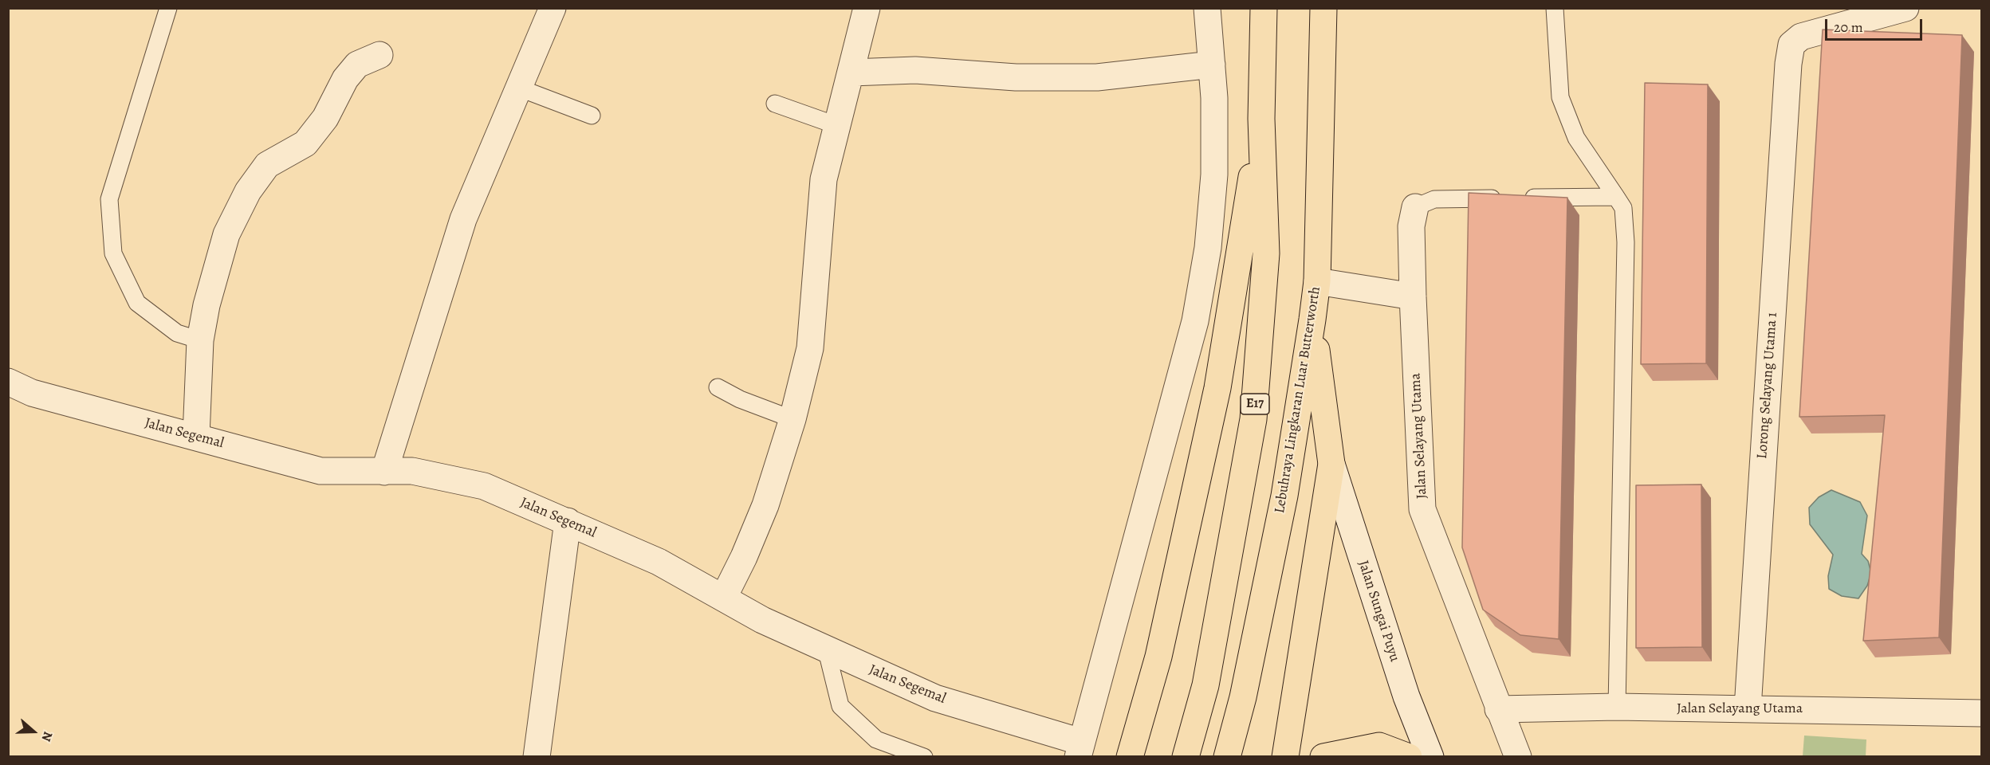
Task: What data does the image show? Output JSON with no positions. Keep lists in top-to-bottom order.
{
  "streets": {
    "highway": ["Lebuhraya Lingkaran Luar Butterworth", "E17"],
    "street": [
      "Lorong Selayang Utama 1",
      "Jalan Segemal",
      "Jalan Selayang Utama",
      "Jalan Sungai Puyu"
    ]
  },
  "crossings": [
    ["Lorong Selayang Utama 1", "Jalan Selayang Utama"]
  ],
  "scale_bar": "20 m",
  "north": "right"
}
